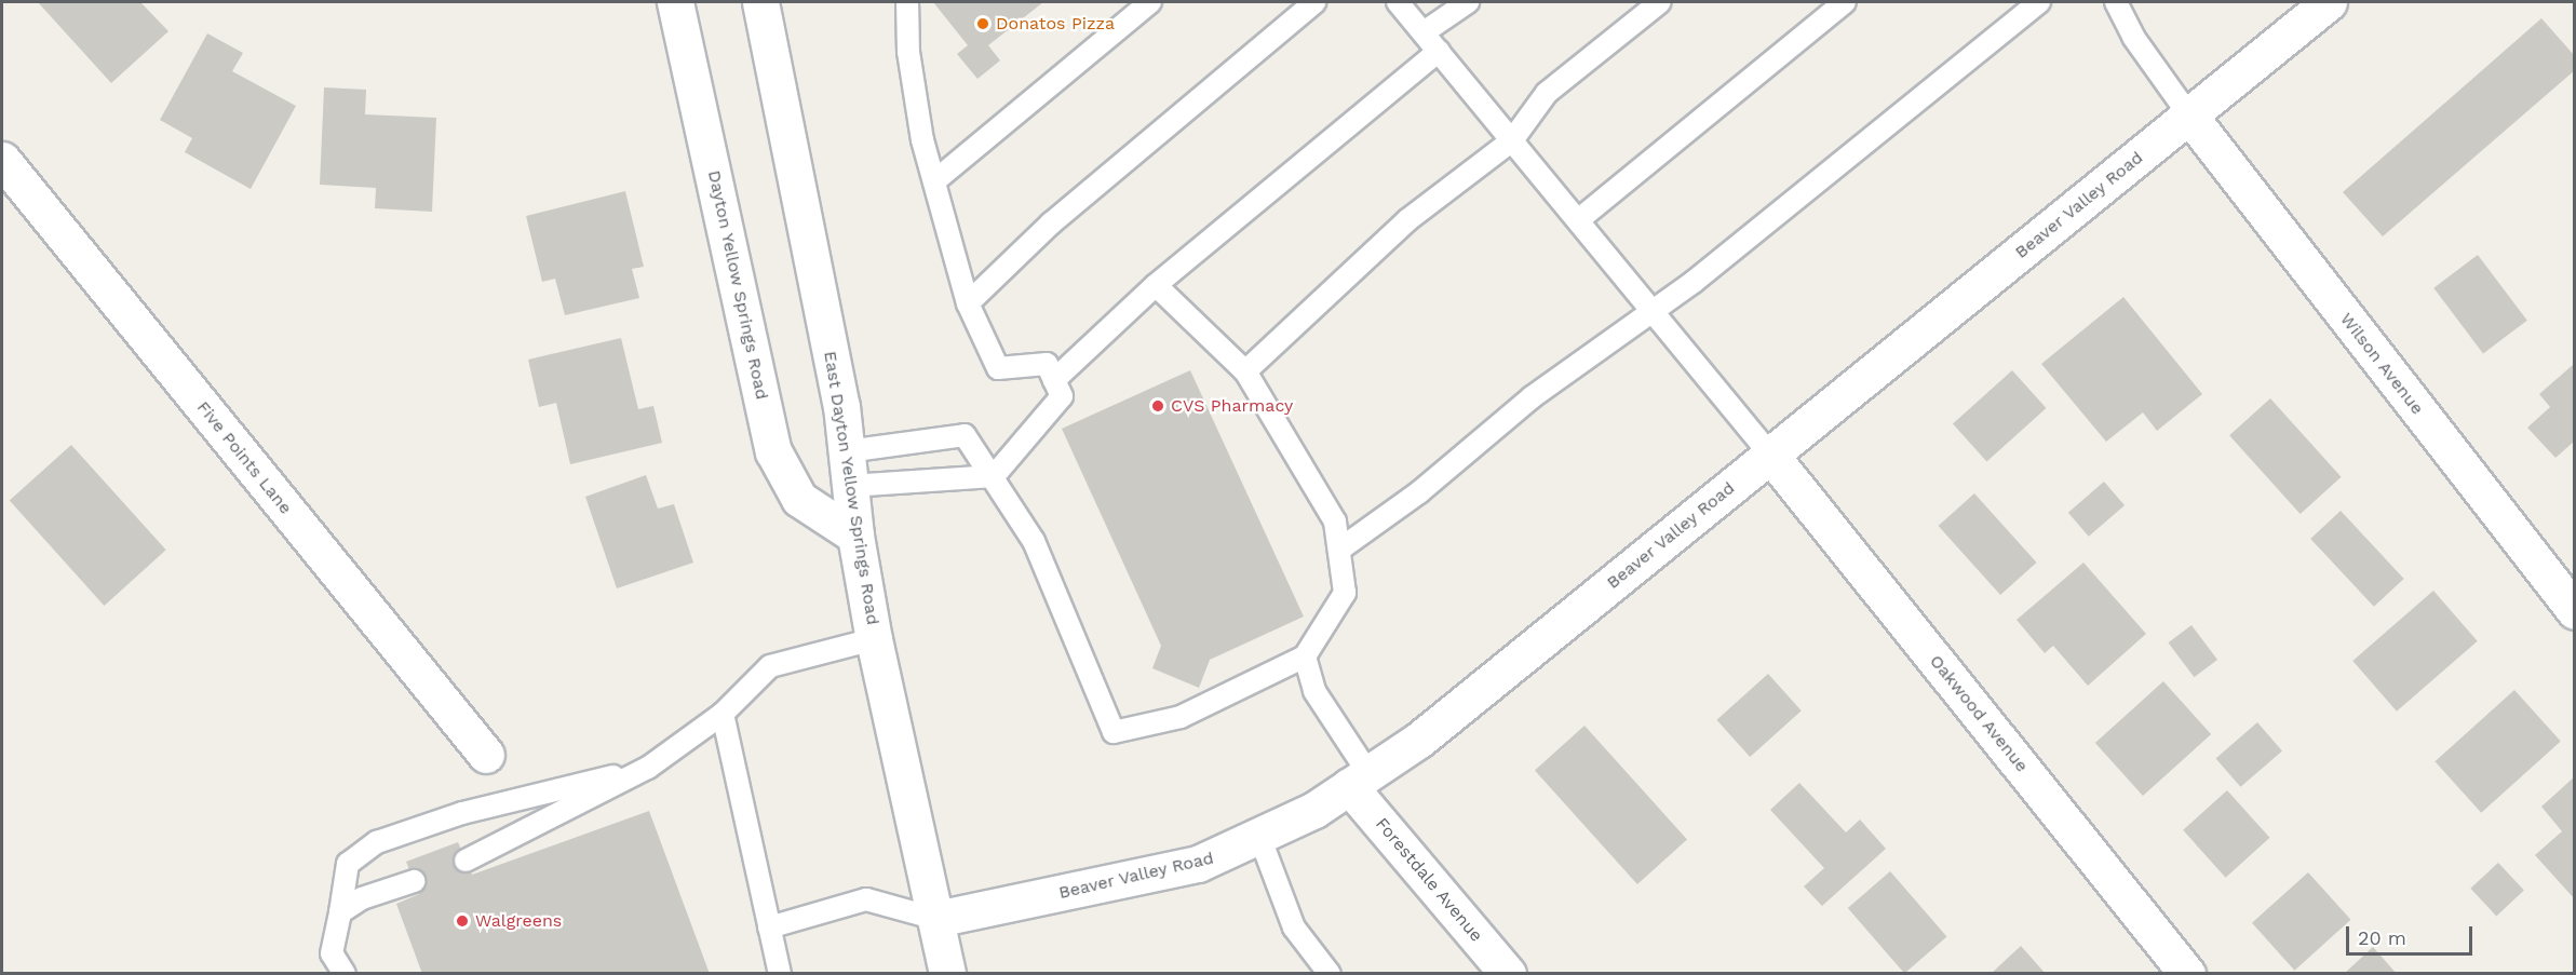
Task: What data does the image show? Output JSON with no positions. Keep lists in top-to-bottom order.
{
  "streets": {
    "street": [
      "Beaver Valley Road",
      "Dayton Yellow Springs Road",
      "Wilson Avenue",
      "Five Points Lane",
      "East Dayton Yellow Springs Road",
      "Oakwood Avenue",
      "Forestdale Avenue"
    ]
  },
  "crossings": [
    ["Beaver Valley Road", "Wilson Avenue"],
    ["Beaver Valley Road", "East Dayton Yellow Springs Road"],
    ["Beaver Valley Road", "Oakwood Avenue"],
    ["Beaver Valley Road", "Forestdale Avenue"],
    ["Dayton Yellow Springs Road", "East Dayton Yellow Springs Road"]
  ],
  "places": ["Donatos Pizza", "CVS Pharmacy", "Walgreens"],
  "scale_bar": "20 m"
}
